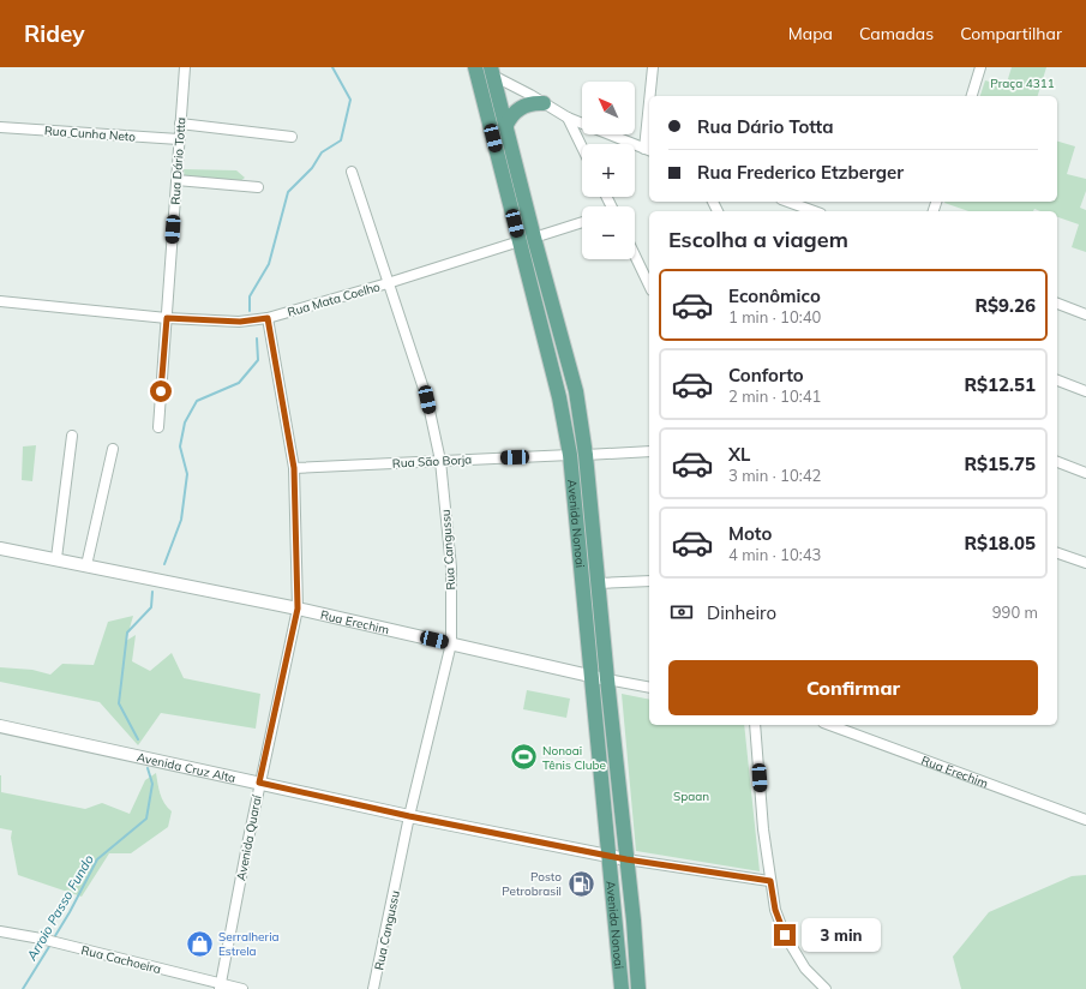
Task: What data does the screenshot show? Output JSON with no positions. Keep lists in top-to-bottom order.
{
  "streets": {
    "main road": ["Avenida Nonoai"],
    "street": [
      "Rua Cunha Neto",
      "Rua Dário Totta",
      "Rua Mata Coelho",
      "Rua São Borja",
      "Rua Cangussu",
      "Rua Erechim",
      "Avenida Cruz Alta",
      "Avenida Quaraí",
      "Rua Cachoeira"
    ]
  },
  "crossings": [
    ["Rua Cunha Neto", "Rua Dário Totta"],
    ["Rua Dário Totta", "Rua Mata Coelho"],
    ["Rua Mata Coelho", "Avenida Nonoai"],
    ["Rua Mata Coelho", "Rua Cangussu"],
    ["Rua Mata Coelho", "Avenida Quaraí"],
    ["Rua São Borja", "Avenida Nonoai"],
    ["Rua São Borja", "Rua Cangussu"],
    ["Rua São Borja", "Avenida Quaraí"],
    ["Avenida Nonoai", "Rua Erechim"],
    ["Avenida Nonoai", "Avenida Cruz Alta"],
    ["Rua Cangussu", "Rua Erechim"],
    ["Rua Cangussu", "Avenida Cruz Alta"],
    ["Rua Erechim", "Avenida Quaraí"],
    ["Avenida Cruz Alta", "Avenida Quaraí"],
    ["Avenida Quaraí", "Rua Cachoeira"]
  ],
  "water": ["Arroio Passo Fundo"],
  "parks": ["Praça 4311", "Spaan"],
  "places": {
    "sports": ["Nonoai Tênis Clube"],
    "fuel station": ["Posto Petrobrasil"],
    "shop": ["Serralheria Estrela"]
  },
  "north": "top left",
  "page": {
    "header": "Ridey",
    "nav": ["Mapa", "Camadas", "Compartilhar"],
    "map_buttons": ["+", "−"],
    "banner": ["Rua Dário Totta", "Rua Frederico Etzberger"],
    "heading": "Escolha a viagem",
    "list": [
      {
        "name": "Econômico",
        "note": "1 min · 10:40",
        "value": "R$9.26"
      },
      {
        "name": "Conforto",
        "note": "2 min · 10:41",
        "value": "R$12.51"
      },
      {
        "name": "XL",
        "note": "3 min · 10:42",
        "value": "R$15.75"
      },
      {
        "name": "Moto",
        "note": "4 min · 10:43",
        "value": "R$18.05"
      }
    ],
    "pay": ["Dinheiro", "990 m"],
    "buttons": "Confirmar",
    "bubble": "3 min"
  }
}
